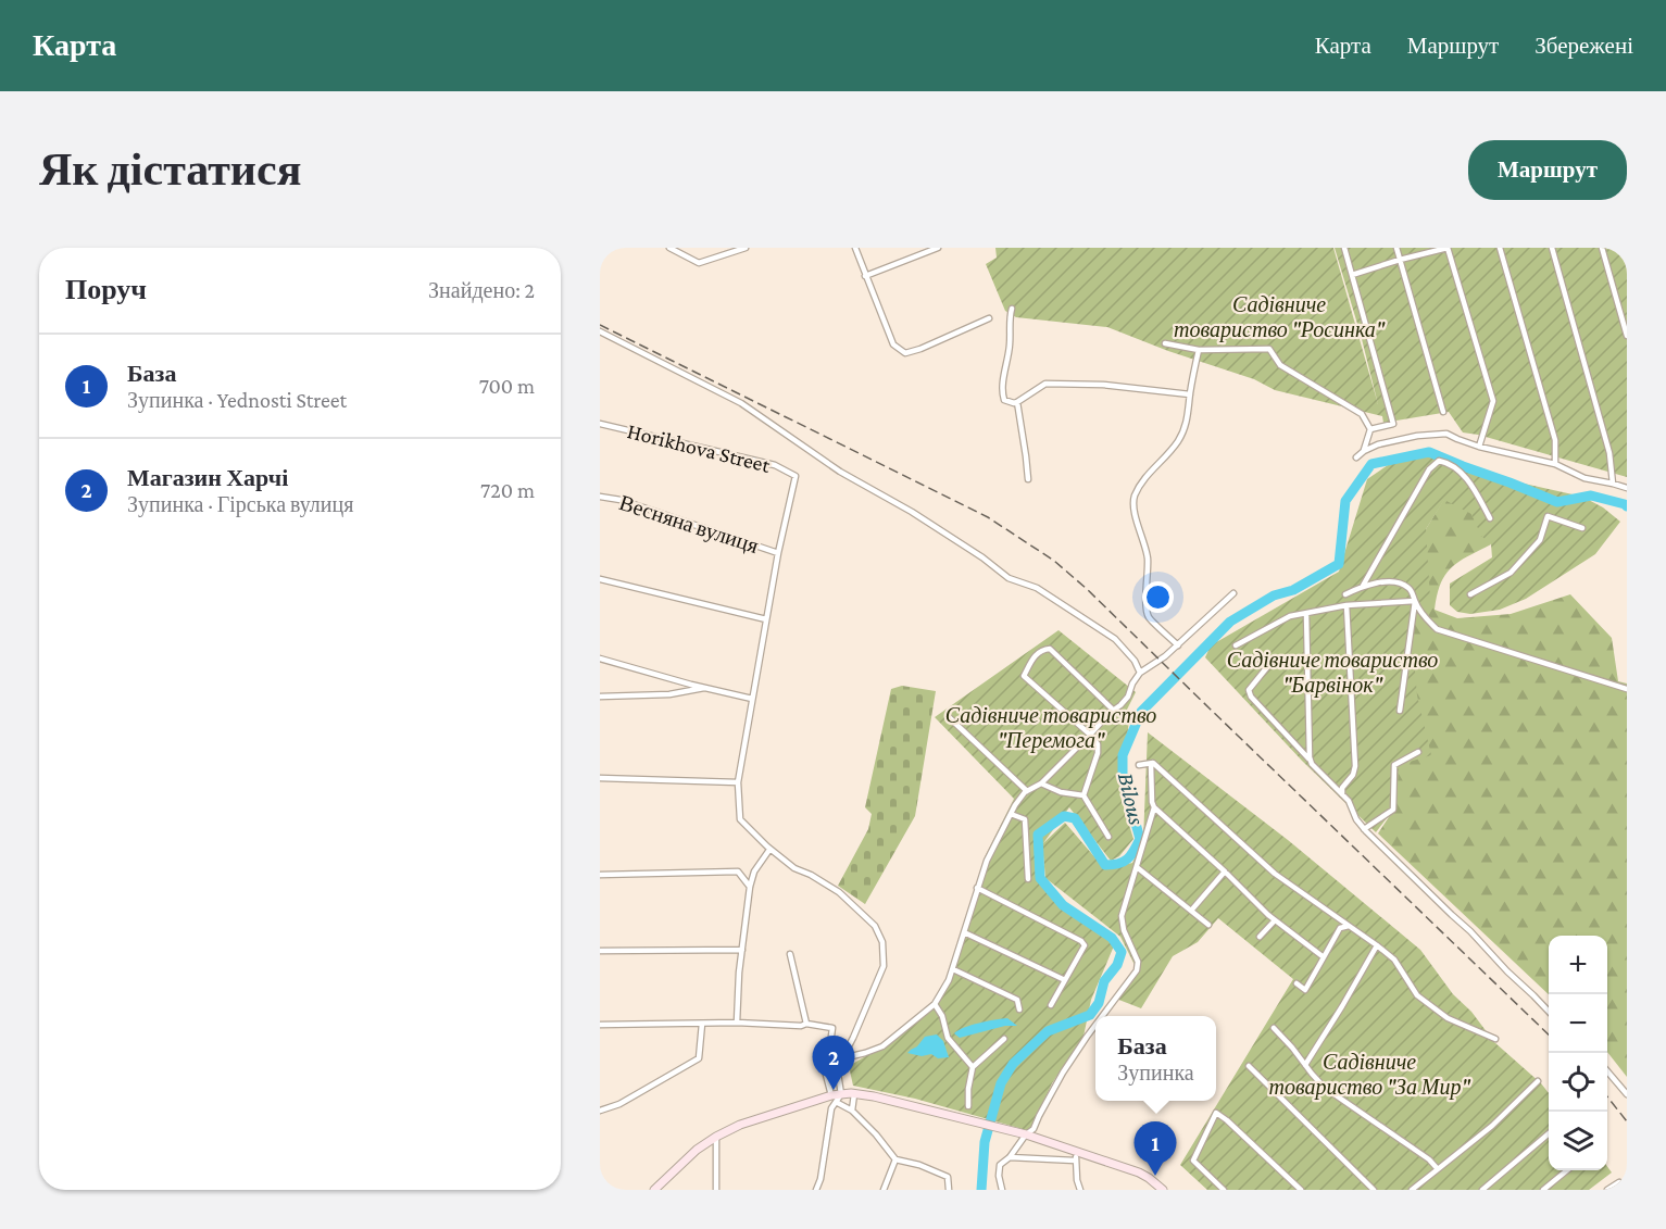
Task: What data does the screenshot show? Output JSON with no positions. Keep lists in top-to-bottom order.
{
  "streets": {
    "street": ["Horikhova Street", "Весняна вулиця"]
  },
  "crossings": [
    ["Horikhova Street", "Весняна вулиця"]
  ],
  "water": ["Bilous"],
  "parks": [
    "Садівниче товариство \"Росинка\"",
    "Садівниче товариство \"Барвінок\"",
    "Садівниче товариство \"Перемога\"",
    "Садівниче товариство \"За Мир\""
  ],
  "page": {
    "header": "Карта",
    "nav": ["Карта", "Маршрут", "Збережені"],
    "buttons": "Маршрут",
    "title": "Як дістатися",
    "heading": ["Поруч", "Знайдено: 2"],
    "list": [
      {
        "mark": "1",
        "name": "База",
        "note": "Зупинка · Yednosti Street",
        "value": "700 m"
      },
      {
        "mark": "2",
        "name": "Магазин Харчі",
        "note": "Зупинка · Гірська вулиця",
        "value": "720 m"
      }
    ],
    "map_buttons": ["+", "−"],
    "popup": ["База", "Зупинка"],
    "pins": ["2", "1"]
  }
}
